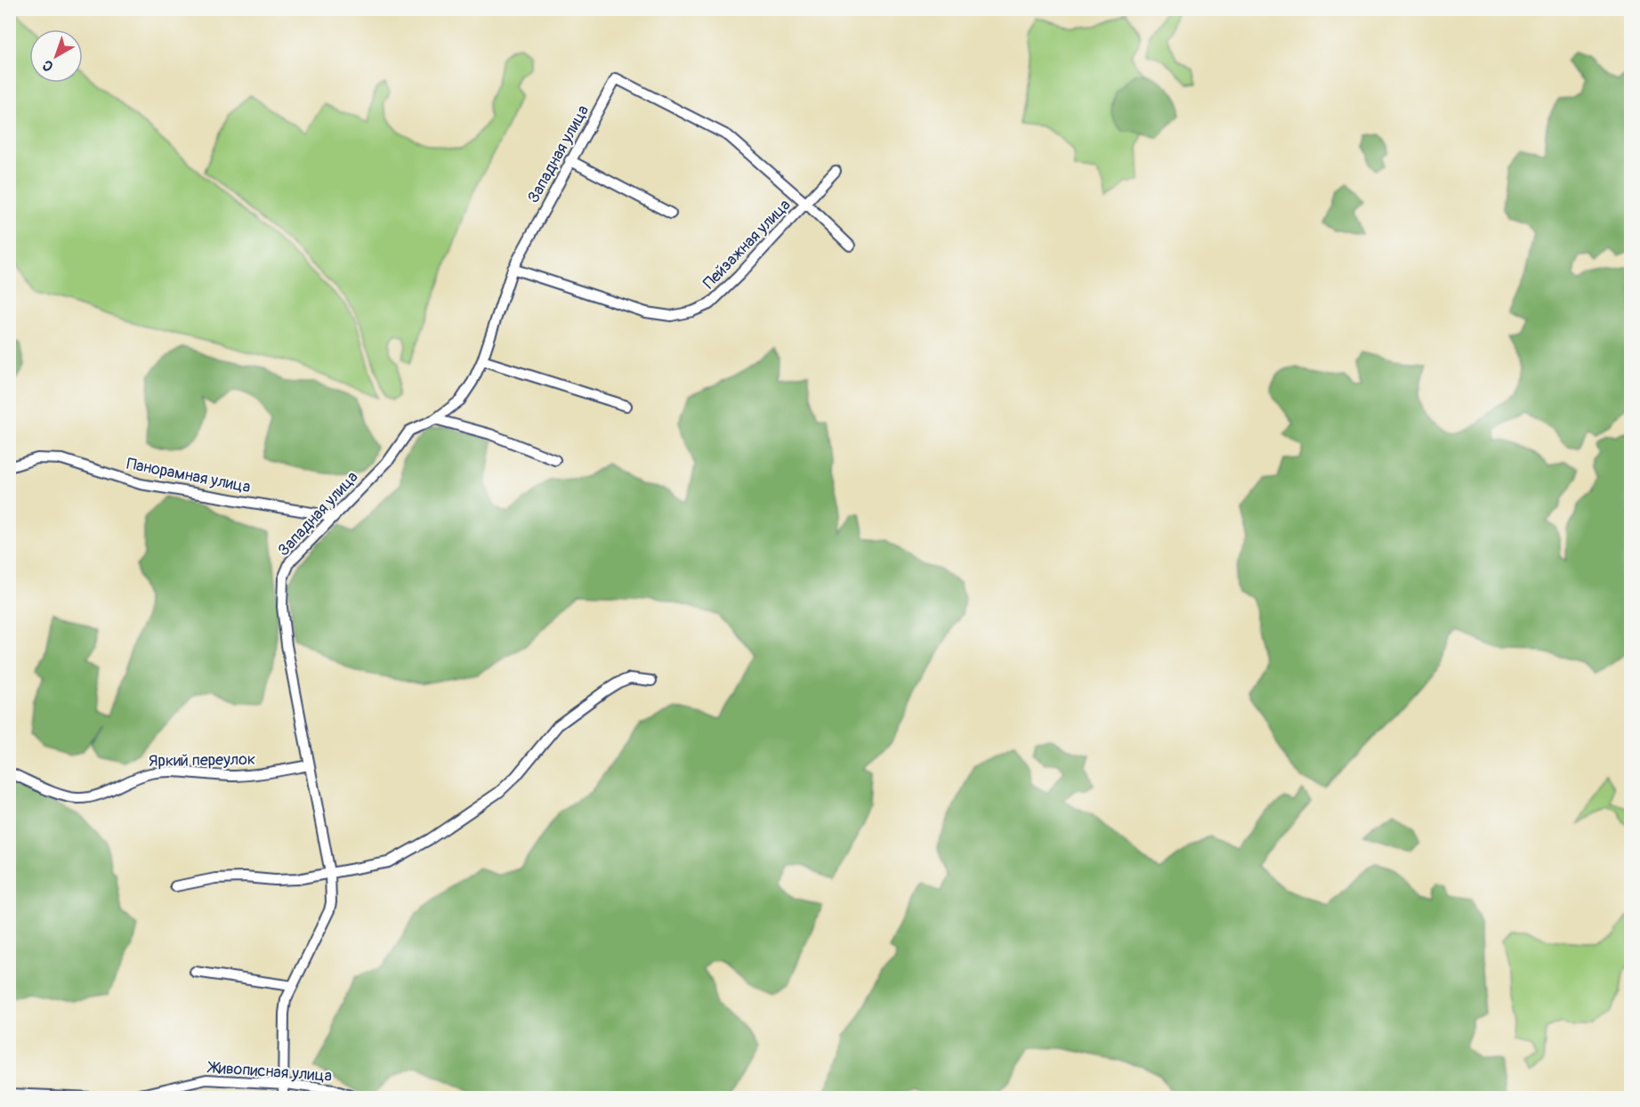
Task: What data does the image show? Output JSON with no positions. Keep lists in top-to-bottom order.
{
  "streets": {
    "street": [
      "Западная улица",
      "Пейзажная улица",
      "Панорамная улица",
      "Яркий переулок",
      "Живописная улица"
    ]
  },
  "crossings": [
    ["Западная улица", "Пейзажная улица"],
    ["Западная улица", "Панорамная улица"],
    ["Западная улица", "Яркий переулок"],
    ["Западная улица", "Живописная улица"]
  ],
  "north": "bottom left"
}
